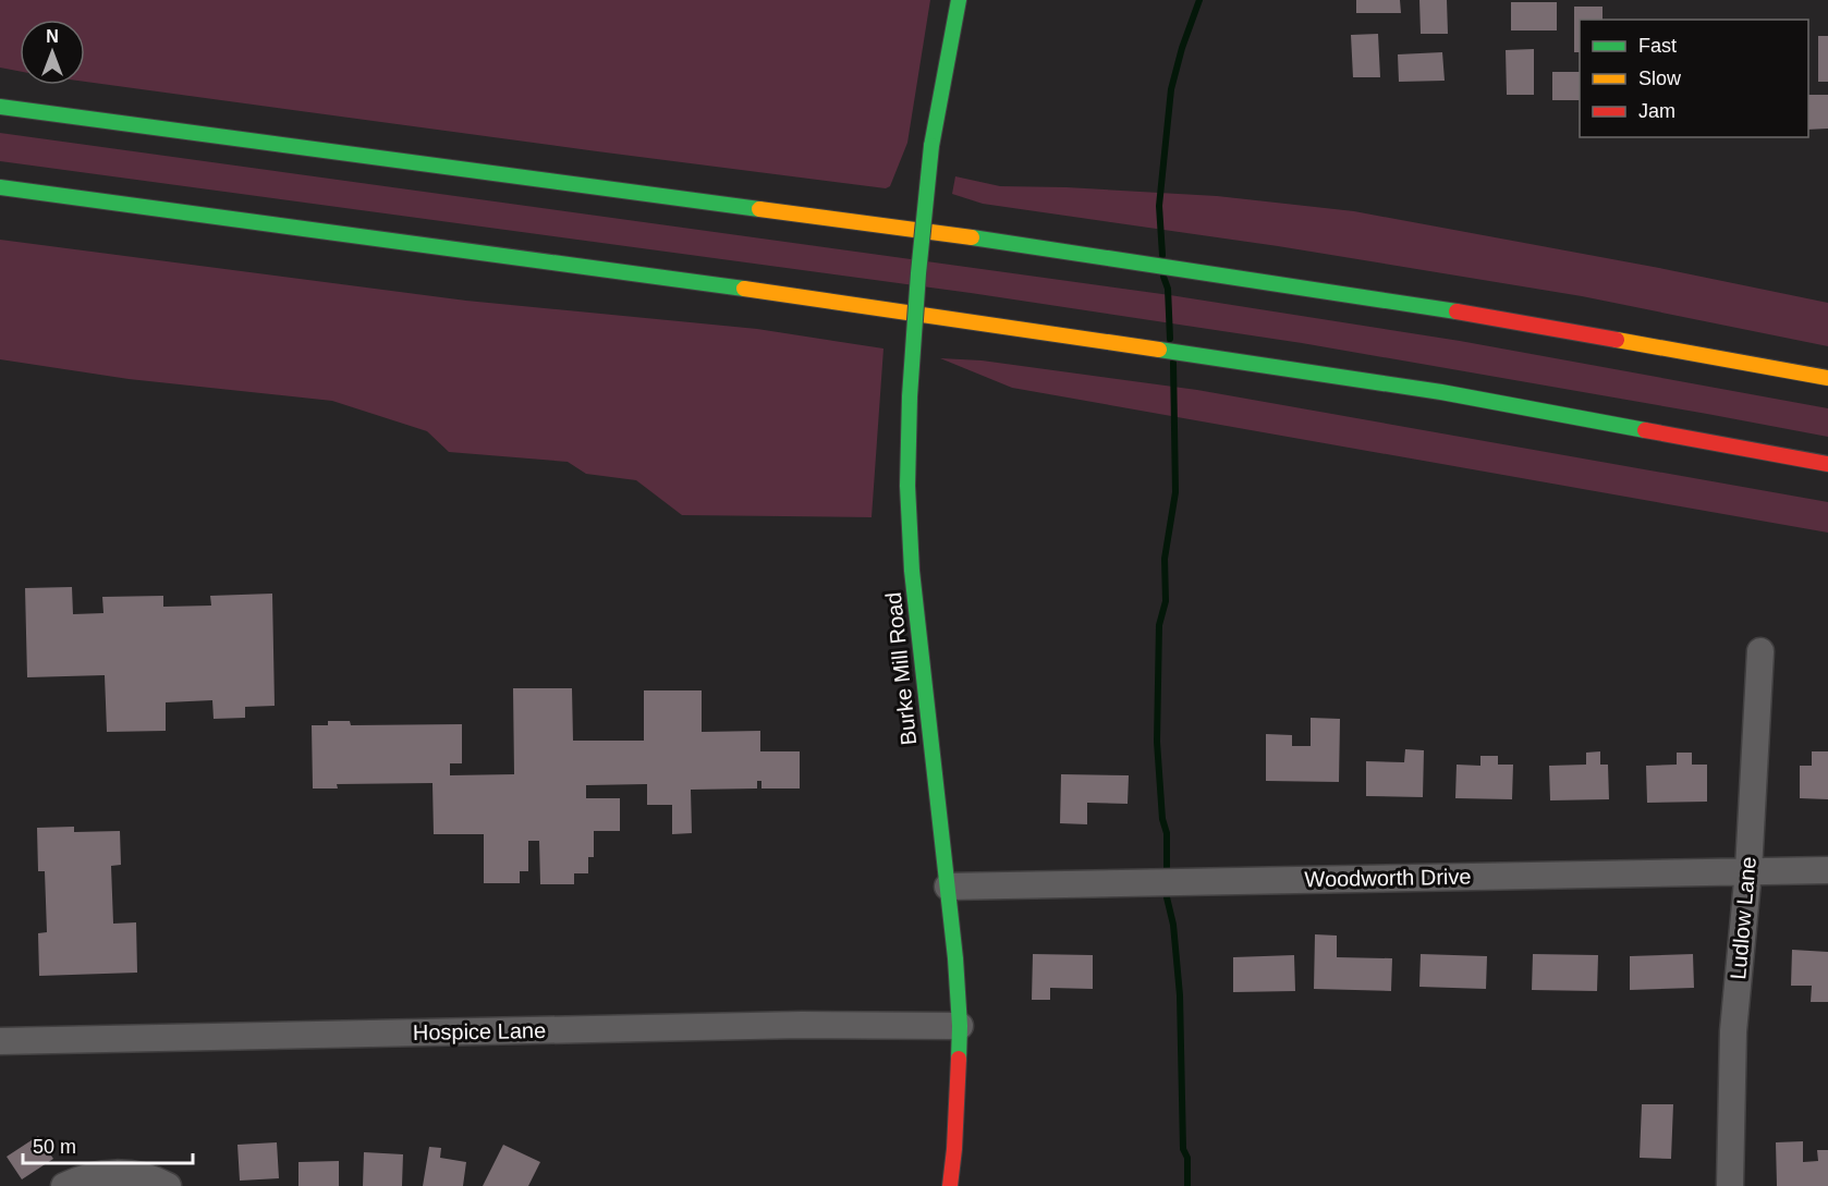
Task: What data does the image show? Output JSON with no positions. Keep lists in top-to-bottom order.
{
  "streets": {
    "main road": ["Burke Mill Road"],
    "street": ["Woodworth Drive", "Ludlow Lane", "Hospice Lane"]
  },
  "crossings": [
    ["Burke Mill Road", "Woodworth Drive"],
    ["Burke Mill Road", "Hospice Lane"],
    ["Woodworth Drive", "Ludlow Lane"]
  ],
  "legend": ["Fast", "Slow", "Jam"],
  "scale_bar": "50 m",
  "north": "top"
}
